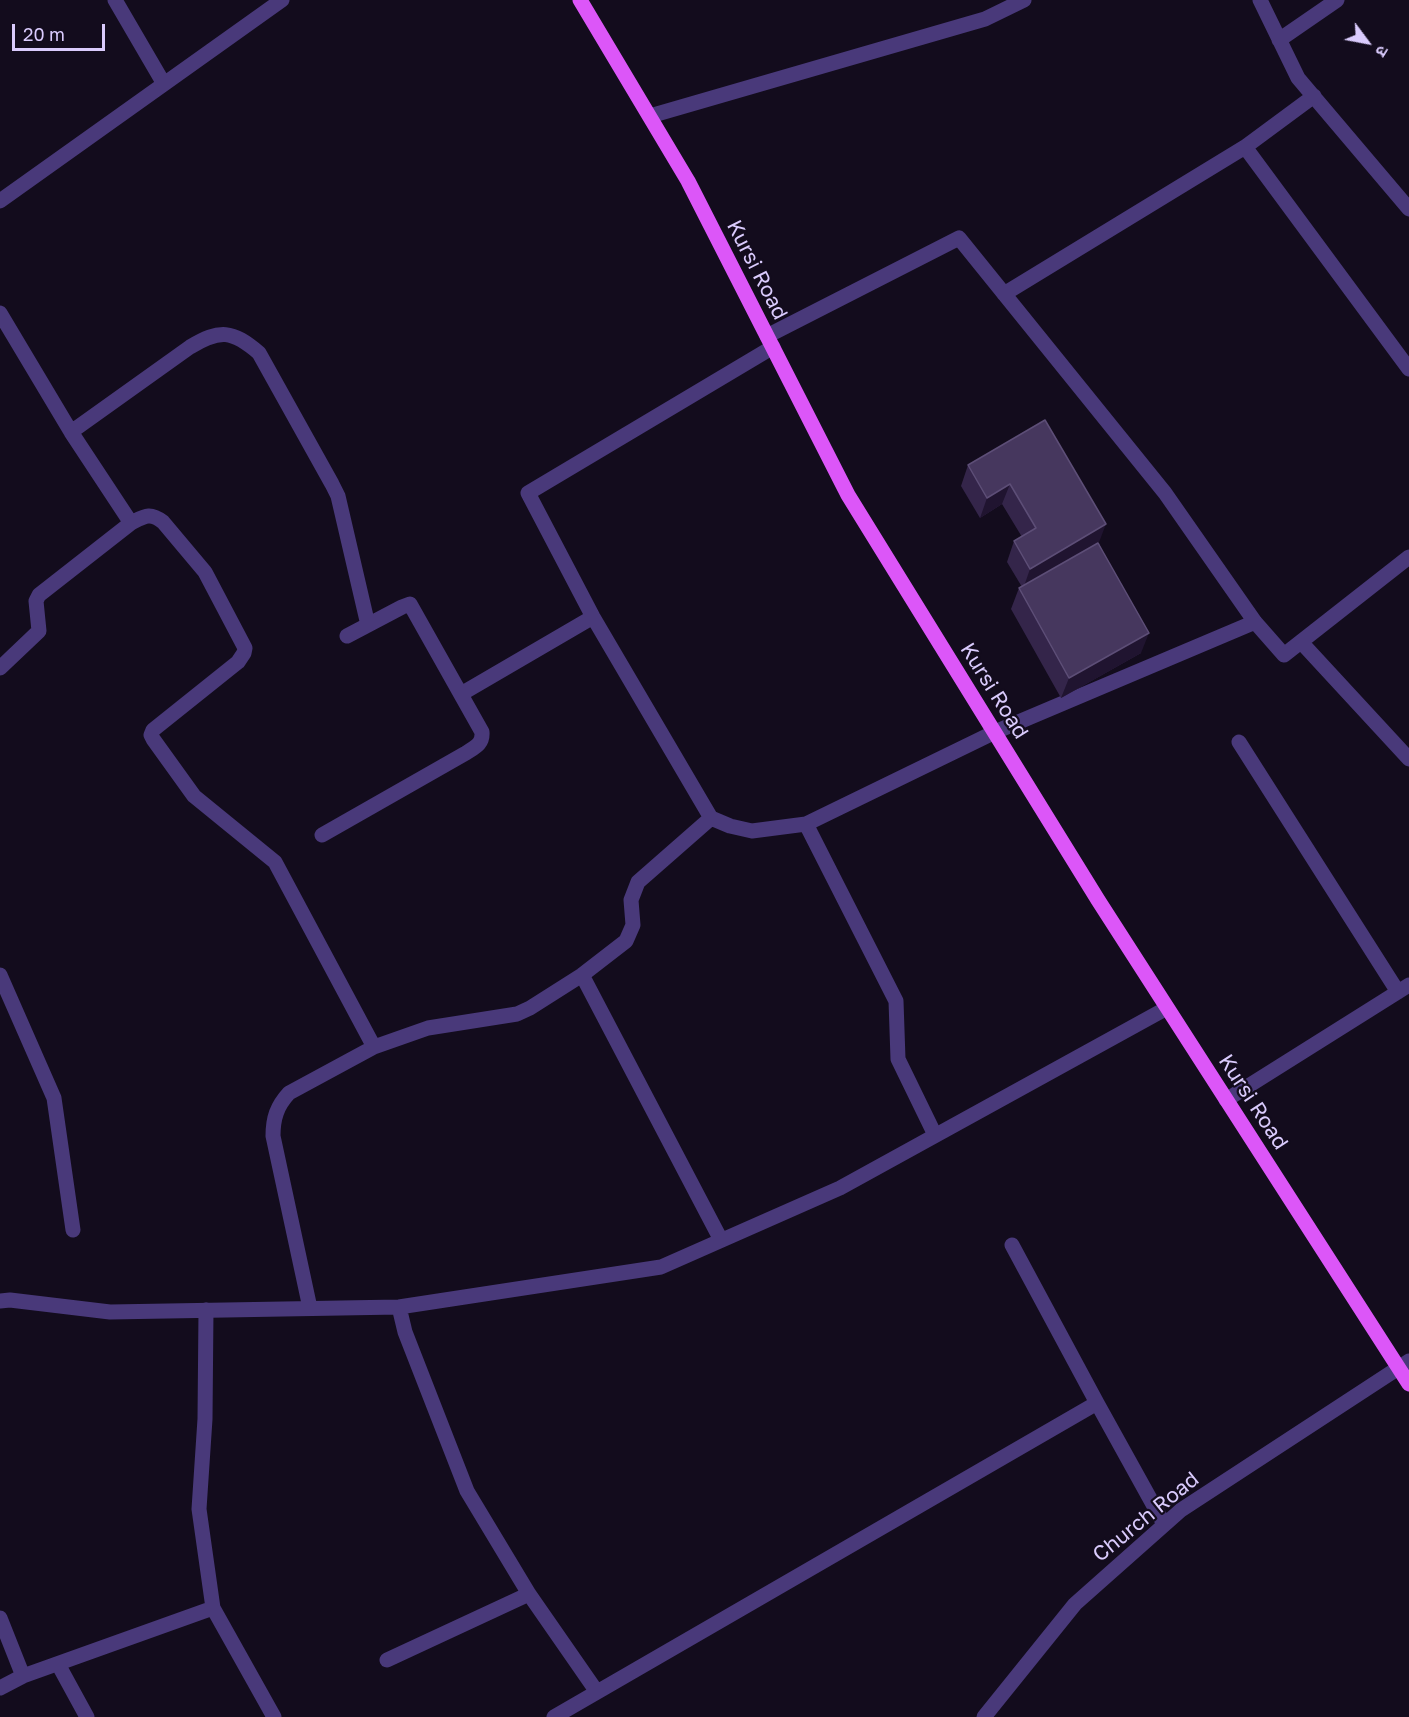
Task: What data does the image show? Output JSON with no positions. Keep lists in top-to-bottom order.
{
  "streets": {
    "main road": ["Kursi Road"],
    "street": ["Church Road"]
  },
  "crossings": [
    ["Kursi Road", "Church Road"]
  ],
  "scale_bar": "20 m",
  "north": "bottom right"
}
